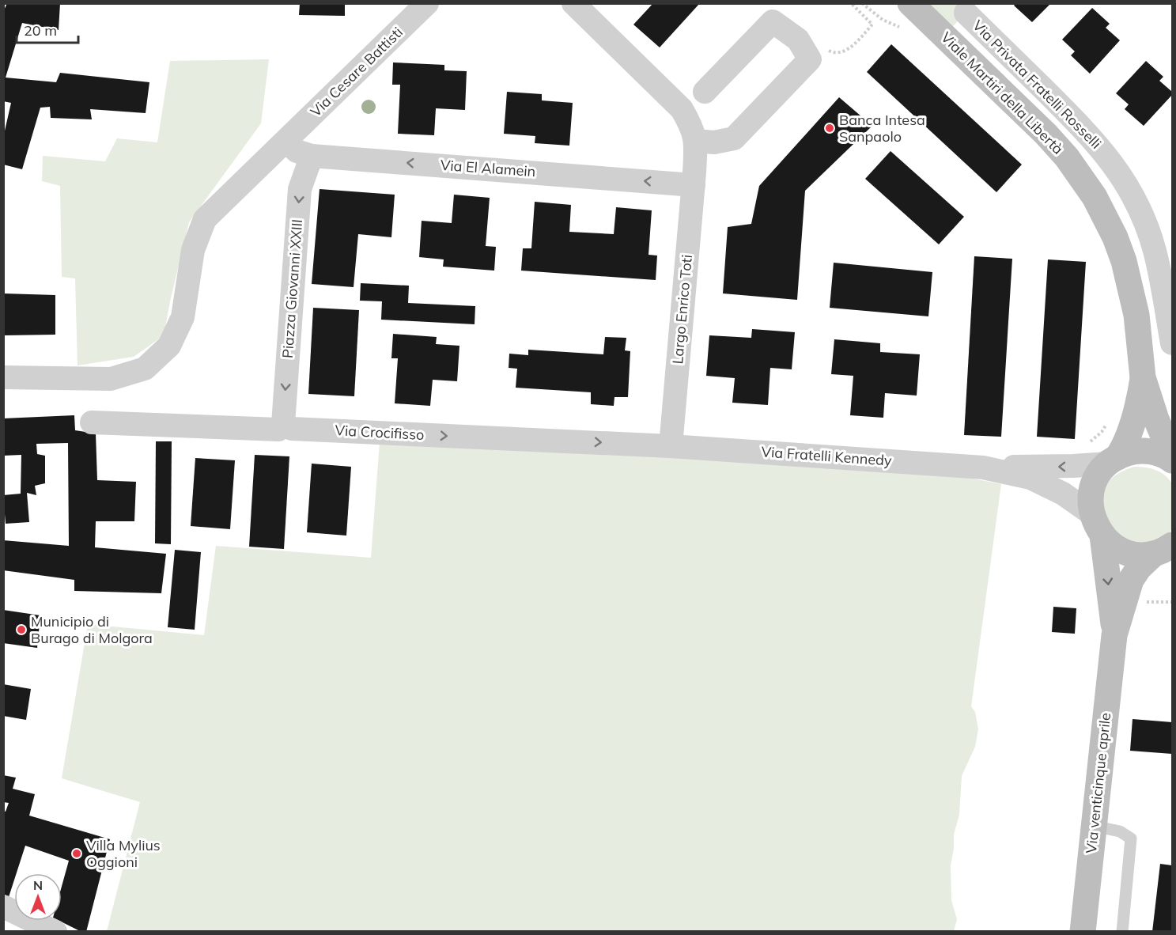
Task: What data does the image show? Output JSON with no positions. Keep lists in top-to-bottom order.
{
  "streets": {
    "street": [
      "Via Cesare Battisti",
      "Via Privata Fratelli Rosselli",
      "Viale Martiri della Libertà",
      "Via El Alamein",
      "Piazza Giovanni XXIII",
      "Largo Enrico Toti",
      "Via Crocifisso",
      "Via Fratelli Kennedy",
      "Via venticinque aprile"
    ]
  },
  "crossings": [
    ["Via Cesare Battisti", "Via El Alamein"],
    ["Viale Martiri della Libertà", "Via Fratelli Kennedy"],
    ["Viale Martiri della Libertà", "Via venticinque aprile"],
    ["Via El Alamein", "Piazza Giovanni XXIII"],
    ["Via El Alamein", "Largo Enrico Toti"],
    ["Piazza Giovanni XXIII", "Via Crocifisso"],
    ["Largo Enrico Toti", "Via Crocifisso"],
    ["Largo Enrico Toti", "Via Fratelli Kennedy"],
    ["Via Crocifisso", "Via Fratelli Kennedy"],
    ["Via Fratelli Kennedy", "Via venticinque aprile"]
  ],
  "one_way": ["Via El Alamein", "Piazza Giovanni XXIII", "Via Crocifisso"],
  "places": ["Banca Intesa Sanpaolo", "Municipio di Burago di Molgora", "Villa Mylius Oggioni"],
  "scale_bar": "20 m",
  "north": "top"
}
